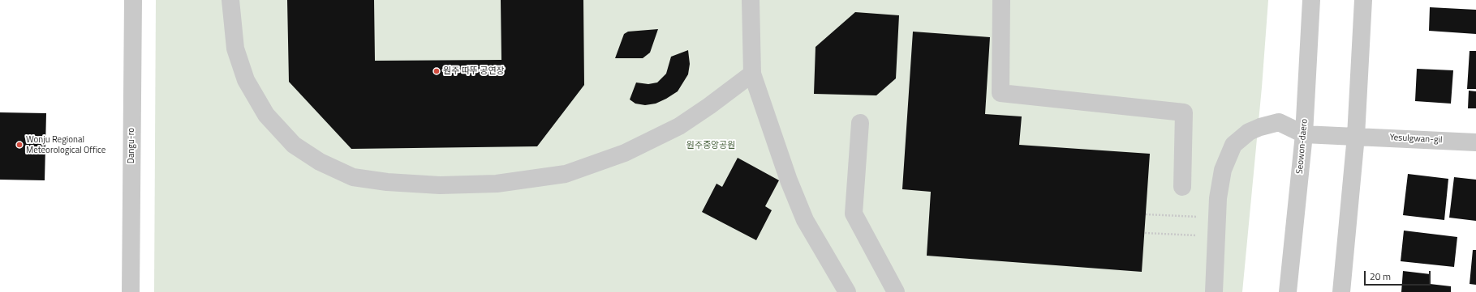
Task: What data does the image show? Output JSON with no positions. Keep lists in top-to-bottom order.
{
  "streets": {
    "street": ["Yesulgwan-gil", "Dangu-ro", "Seowon-daero"]
  },
  "crossings": [
    ["Yesulgwan-gil", "Seowon-daero"]
  ],
  "parks": ["원주중앙공원"],
  "places": ["원주 따뚜 공연장", "Wonju Regional Meteorological Office"],
  "scale_bar": "20 m"
}
